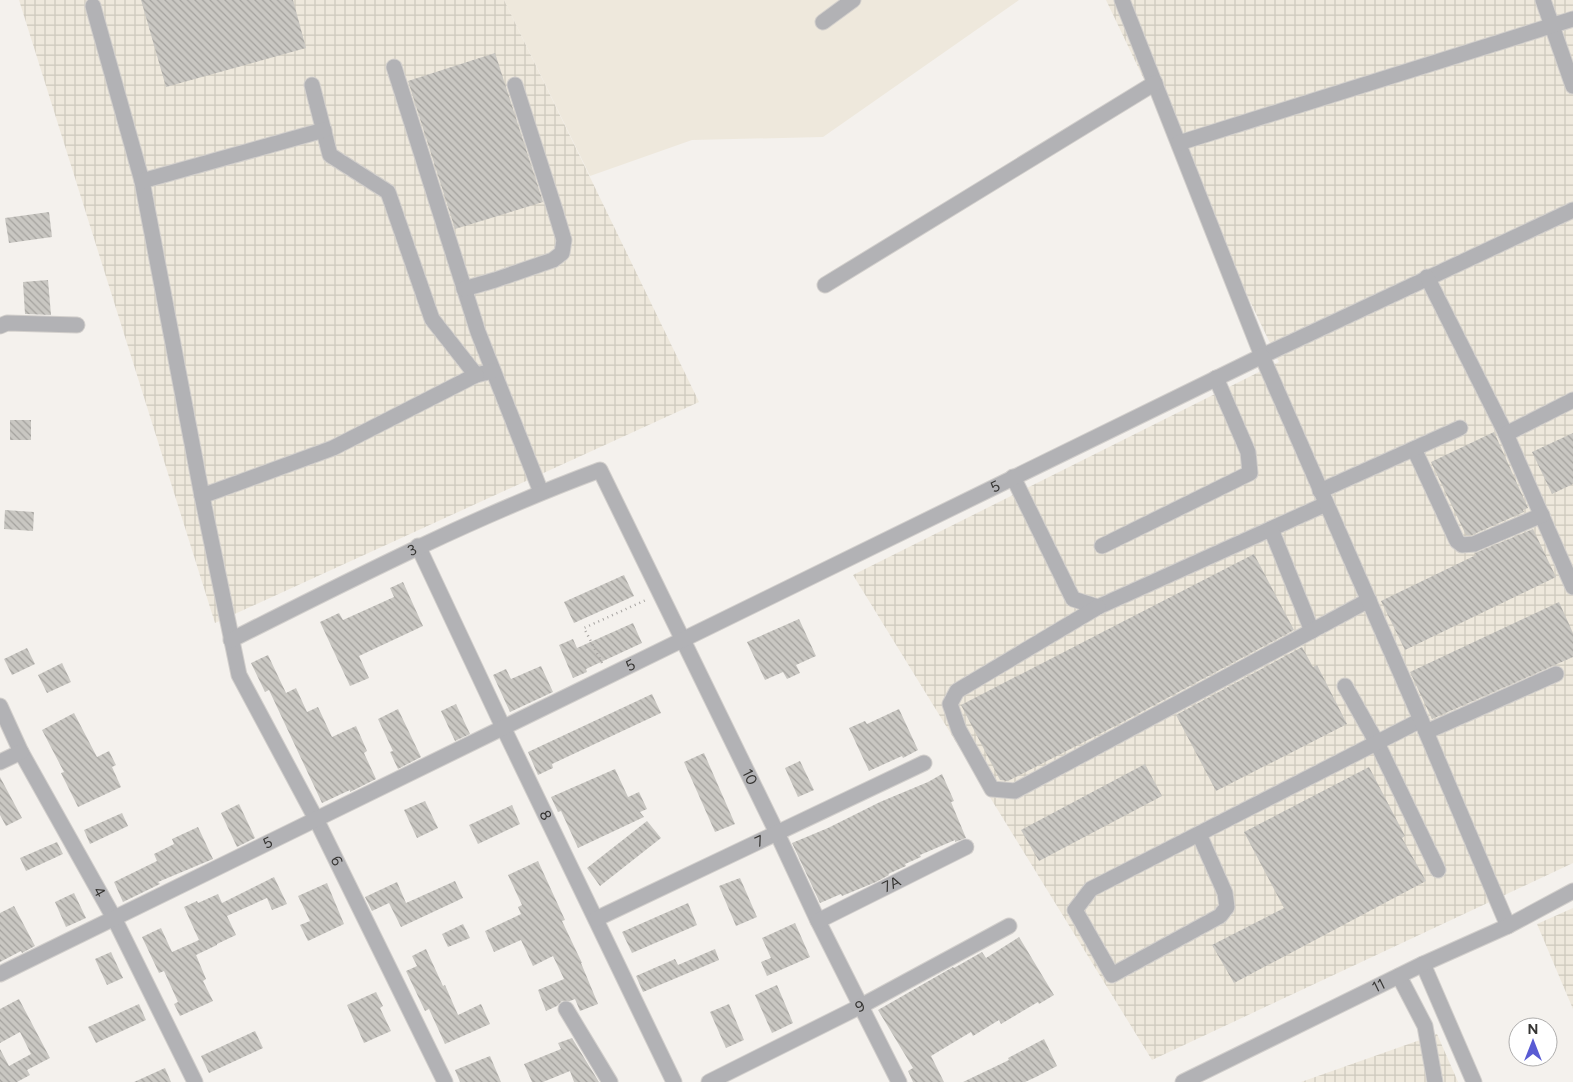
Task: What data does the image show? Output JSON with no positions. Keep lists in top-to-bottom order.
{
  "streets": {
    "street": [
      "5",
      "3",
      "10",
      "8",
      "7",
      "6",
      "7A",
      "4",
      "11",
      "9"
    ]
  },
  "crossings": [
    ["5", "10"],
    ["5", "8"],
    ["5", "6"],
    ["5", "4"],
    ["3", "10"],
    ["3", "8"],
    ["3", "6"],
    ["10", "7"],
    ["10", "7A"],
    ["10", "9"],
    ["8", "7"]
  ],
  "north": "top"
}
